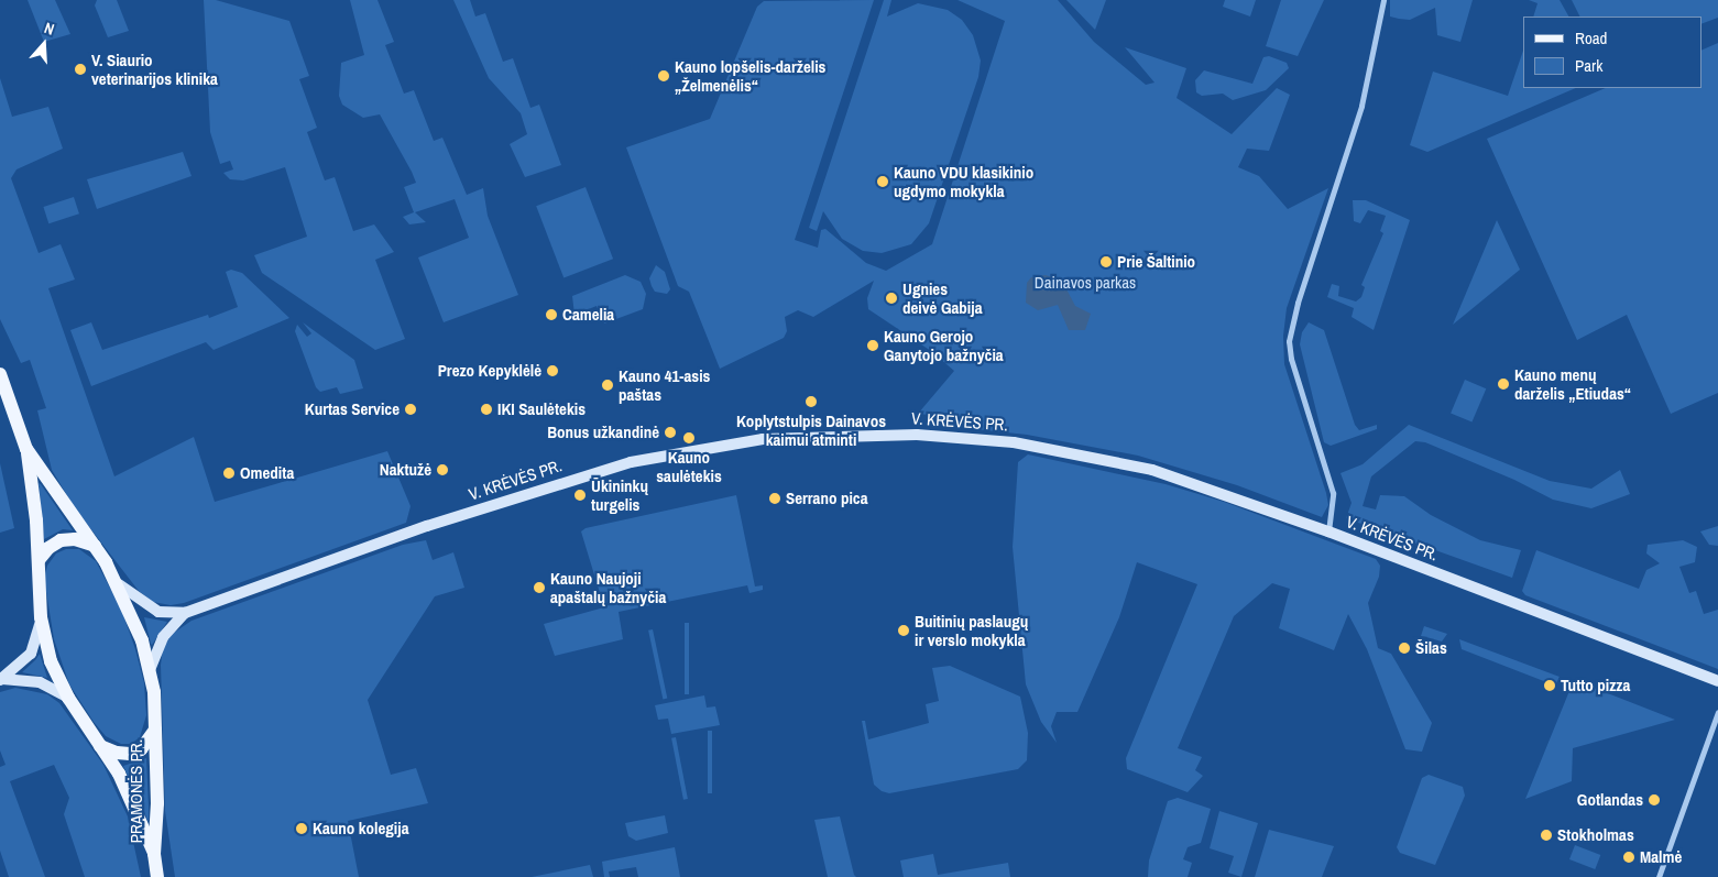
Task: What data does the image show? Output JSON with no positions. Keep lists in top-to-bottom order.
{
  "streets": {
    "main road": ["V. KRĖVĖS PR.", "PRAMONĖS PR."]
  },
  "crossings": [
    ["V. KRĖVĖS PR.", "PRAMONĖS PR."]
  ],
  "parks": ["Dainavos parkas"],
  "places": [
    "V. Siaurio veterinarijos klinika",
    "Kauno lopšelis-darželis „Želmenėlis“",
    "Kauno VDU klasikinio ugdymo mokykla",
    "Prie Šaltinio",
    "Ugnies deivė Gabija",
    "Camelia",
    "Kauno Gerojo Ganytojo bažnyčia",
    "Prezo Kepyklėlė",
    "Kauno menų darželis „Etiudas“",
    "Kauno 41-asis paštas",
    "Koplytstulpis Dainavos kaimui atminti",
    "Kurtas Service",
    "IKI Saulėtekis",
    "Bonus užkandinė",
    "Kauno saulėtekis",
    "Naktužė",
    "Omedita",
    "Ūkininkų turgelis",
    "Serrano pica",
    "Kauno Naujoji apaštalų bažnyčia",
    "Buitinių paslaugų ir verslo mokykla",
    "Šilas",
    "Tutto pizza",
    "Gotlandas",
    "Kauno kolegija",
    "Stokholmas",
    "Malmė"
  ],
  "legend": ["Road", "Park"],
  "north": "top"
}
